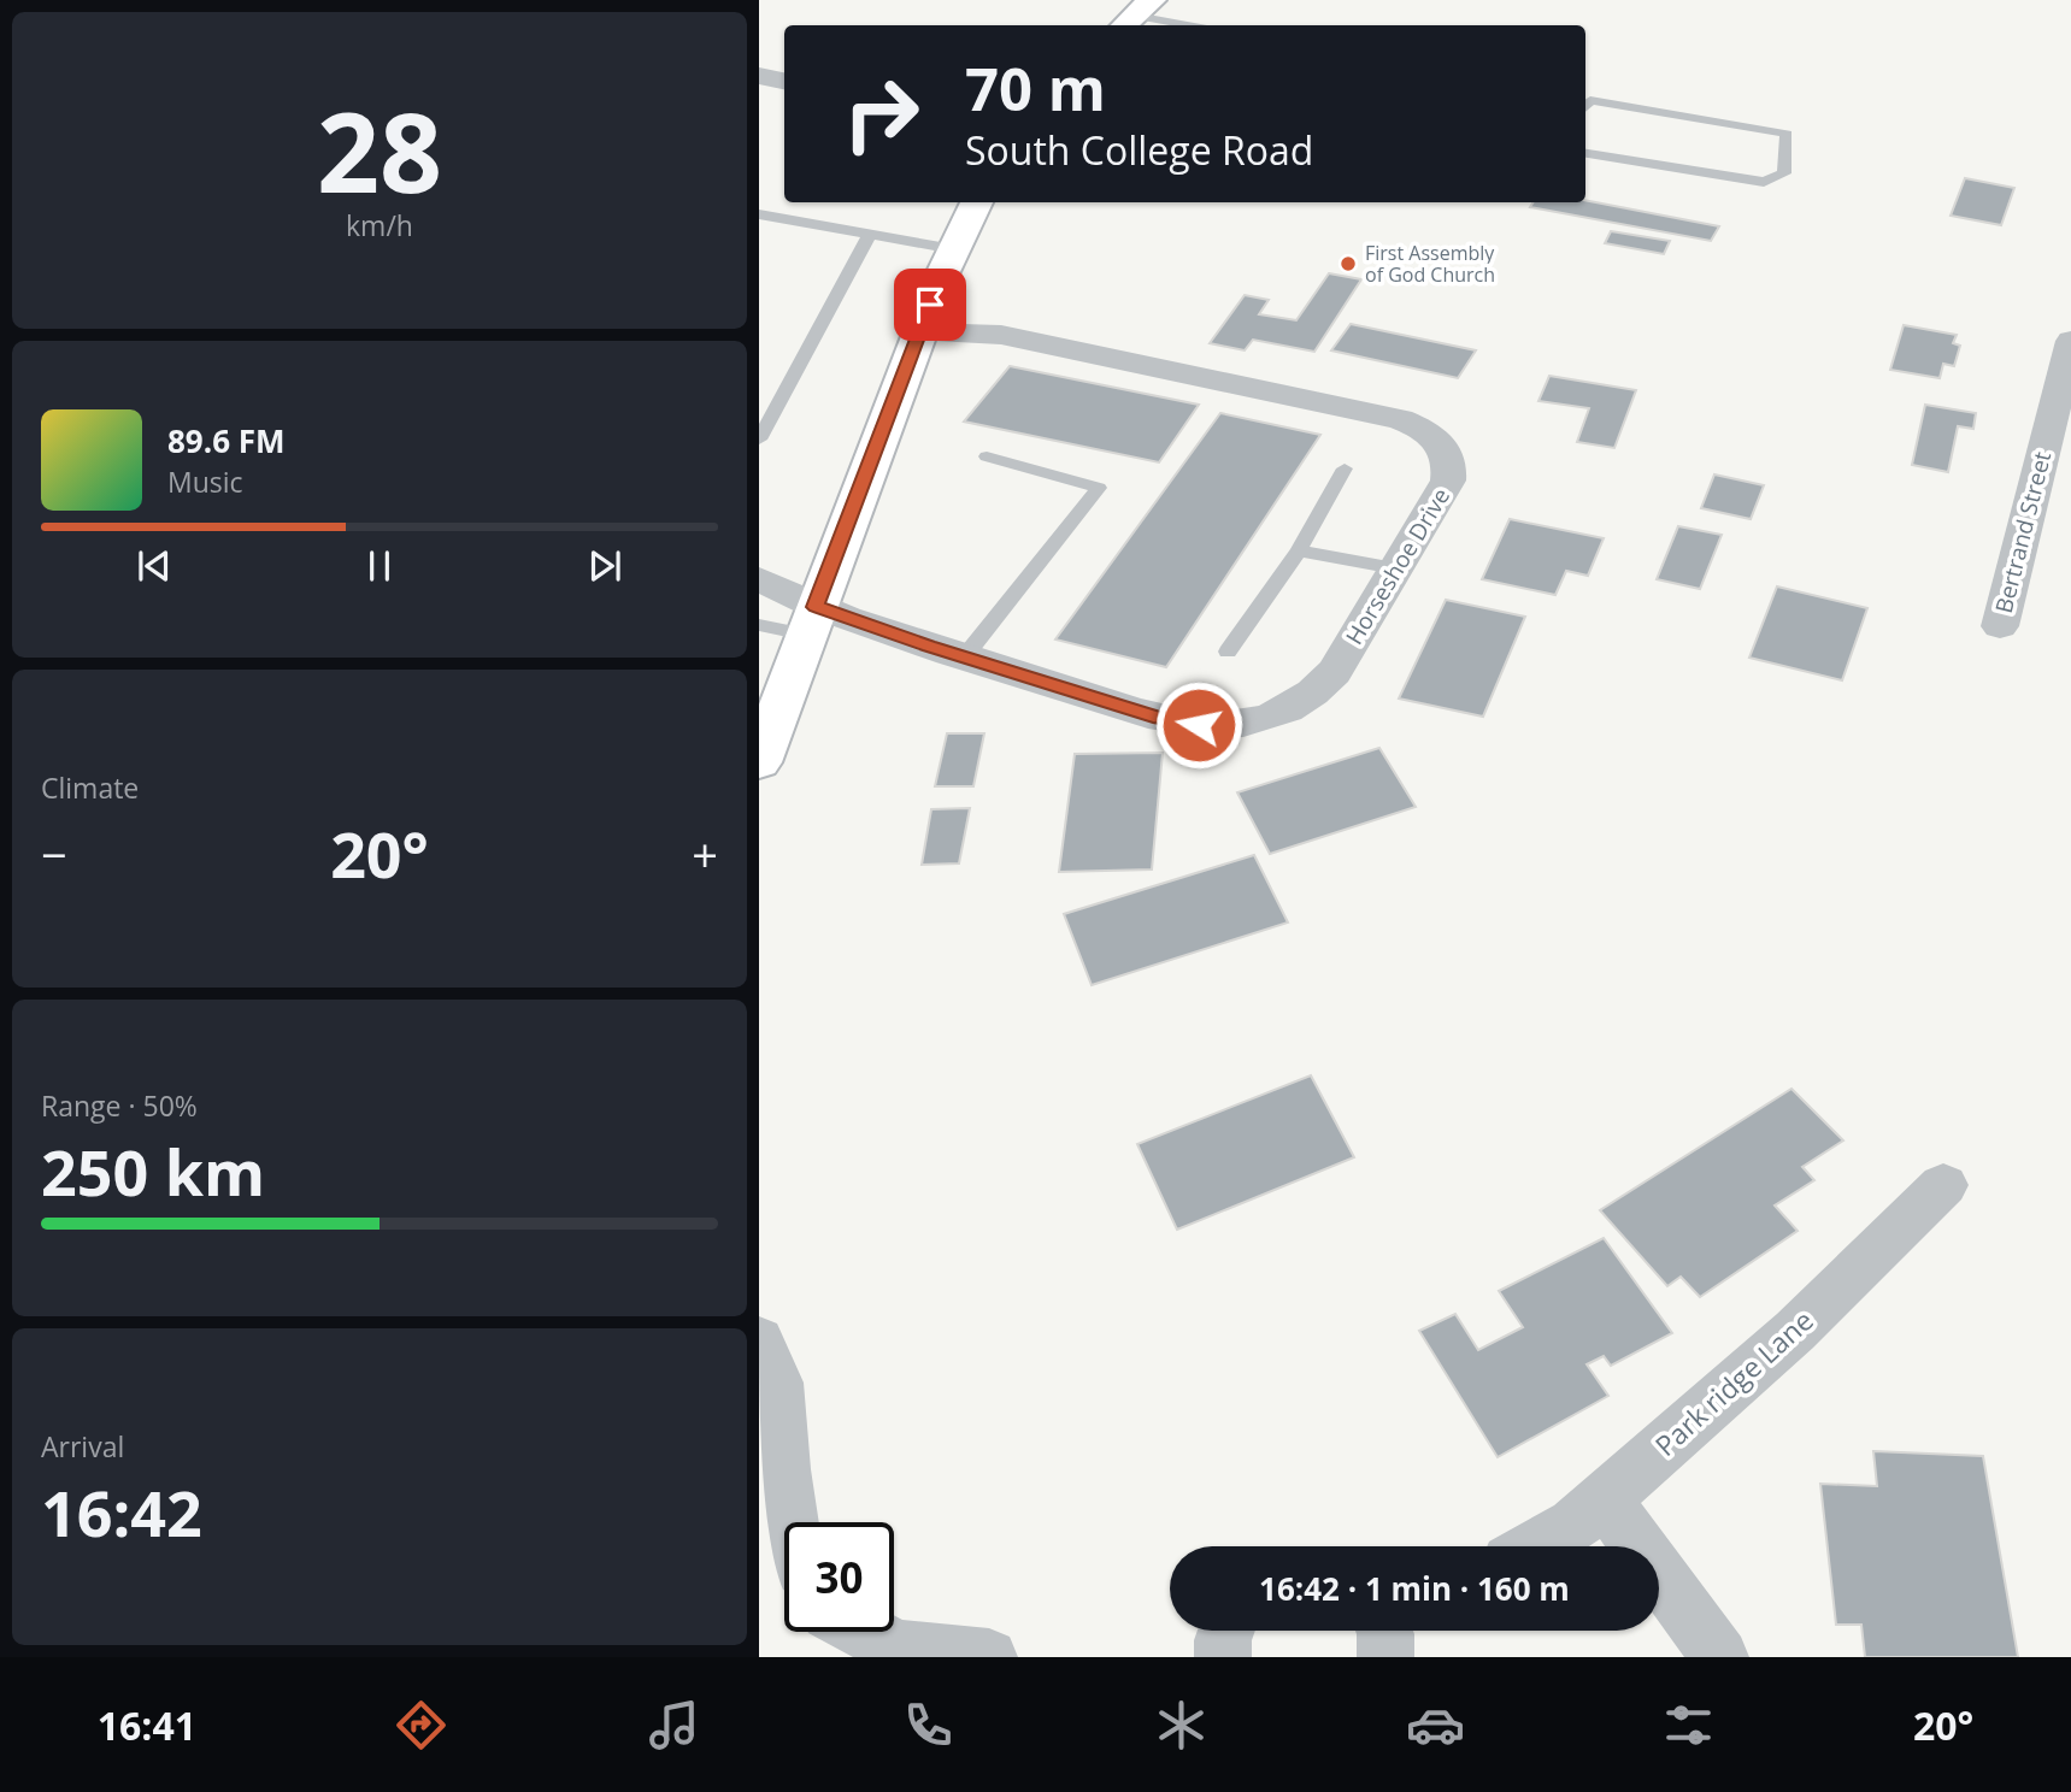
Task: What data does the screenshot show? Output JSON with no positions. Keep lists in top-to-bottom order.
{
  "streets": {
    "street": ["Bertrand Street", "Horseshoe Drive", "Park ridge Lane"]
  },
  "places": ["First Assembly of God Church"],
  "page": {
    "tile": [
      ["28", "km/h"],
      "Climate",
      ["Range · 50%", "250 km"],
      ["Arrival", "16:42"]
    ],
    "turn": ["70 m", "South College Road"],
    "song": ["89.6 FM", "Music"],
    "heat": ["−", "20°", "+"],
    "limit": "30",
    "trip": "16:42 · 1 min · 160 m",
    "tabs": ["16:41", "20°"]
  }
}
